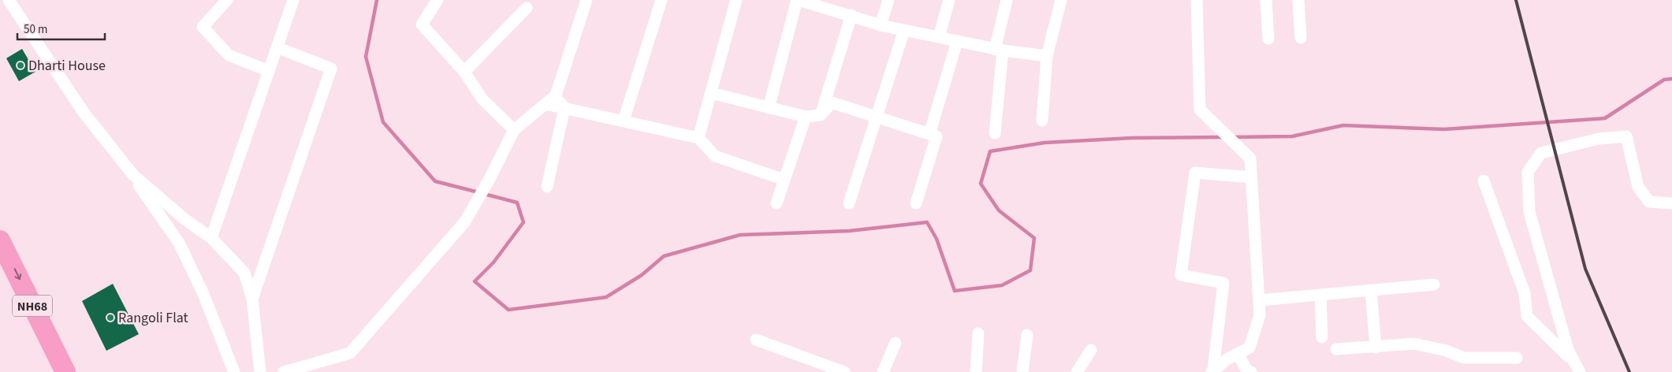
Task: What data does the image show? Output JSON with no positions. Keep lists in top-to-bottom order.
{
  "streets": {
    "highway": ["NH68"]
  },
  "places": ["Dharti House", "Rangoli Flat"],
  "scale_bar": "50 m"
}
